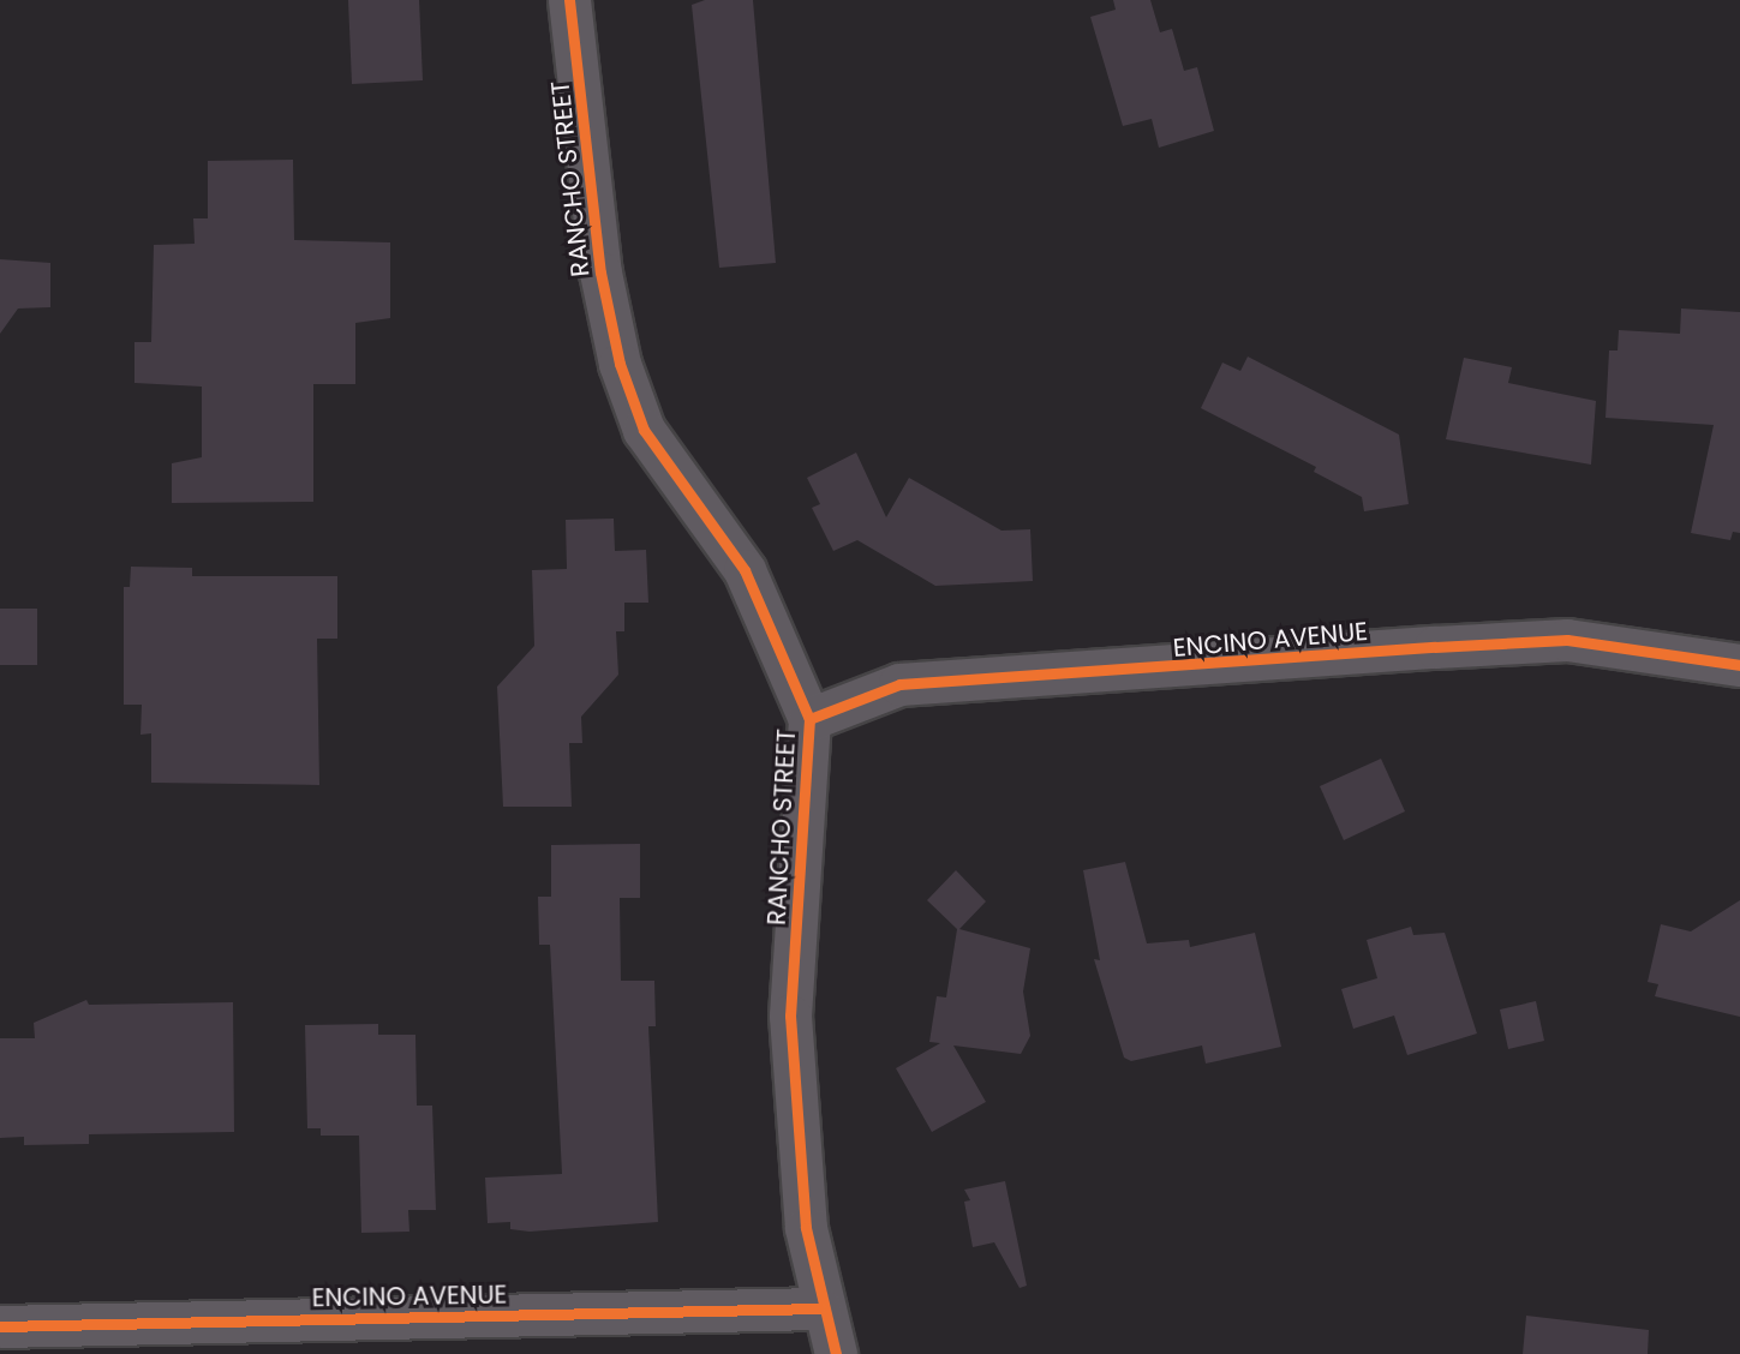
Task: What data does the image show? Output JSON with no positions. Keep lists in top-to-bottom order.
{
  "streets": {
    "street": ["RANCHO STREET", "ENCINO AVENUE"]
  },
  "crossings": [
    ["RANCHO STREET", "ENCINO AVENUE"]
  ]
}
